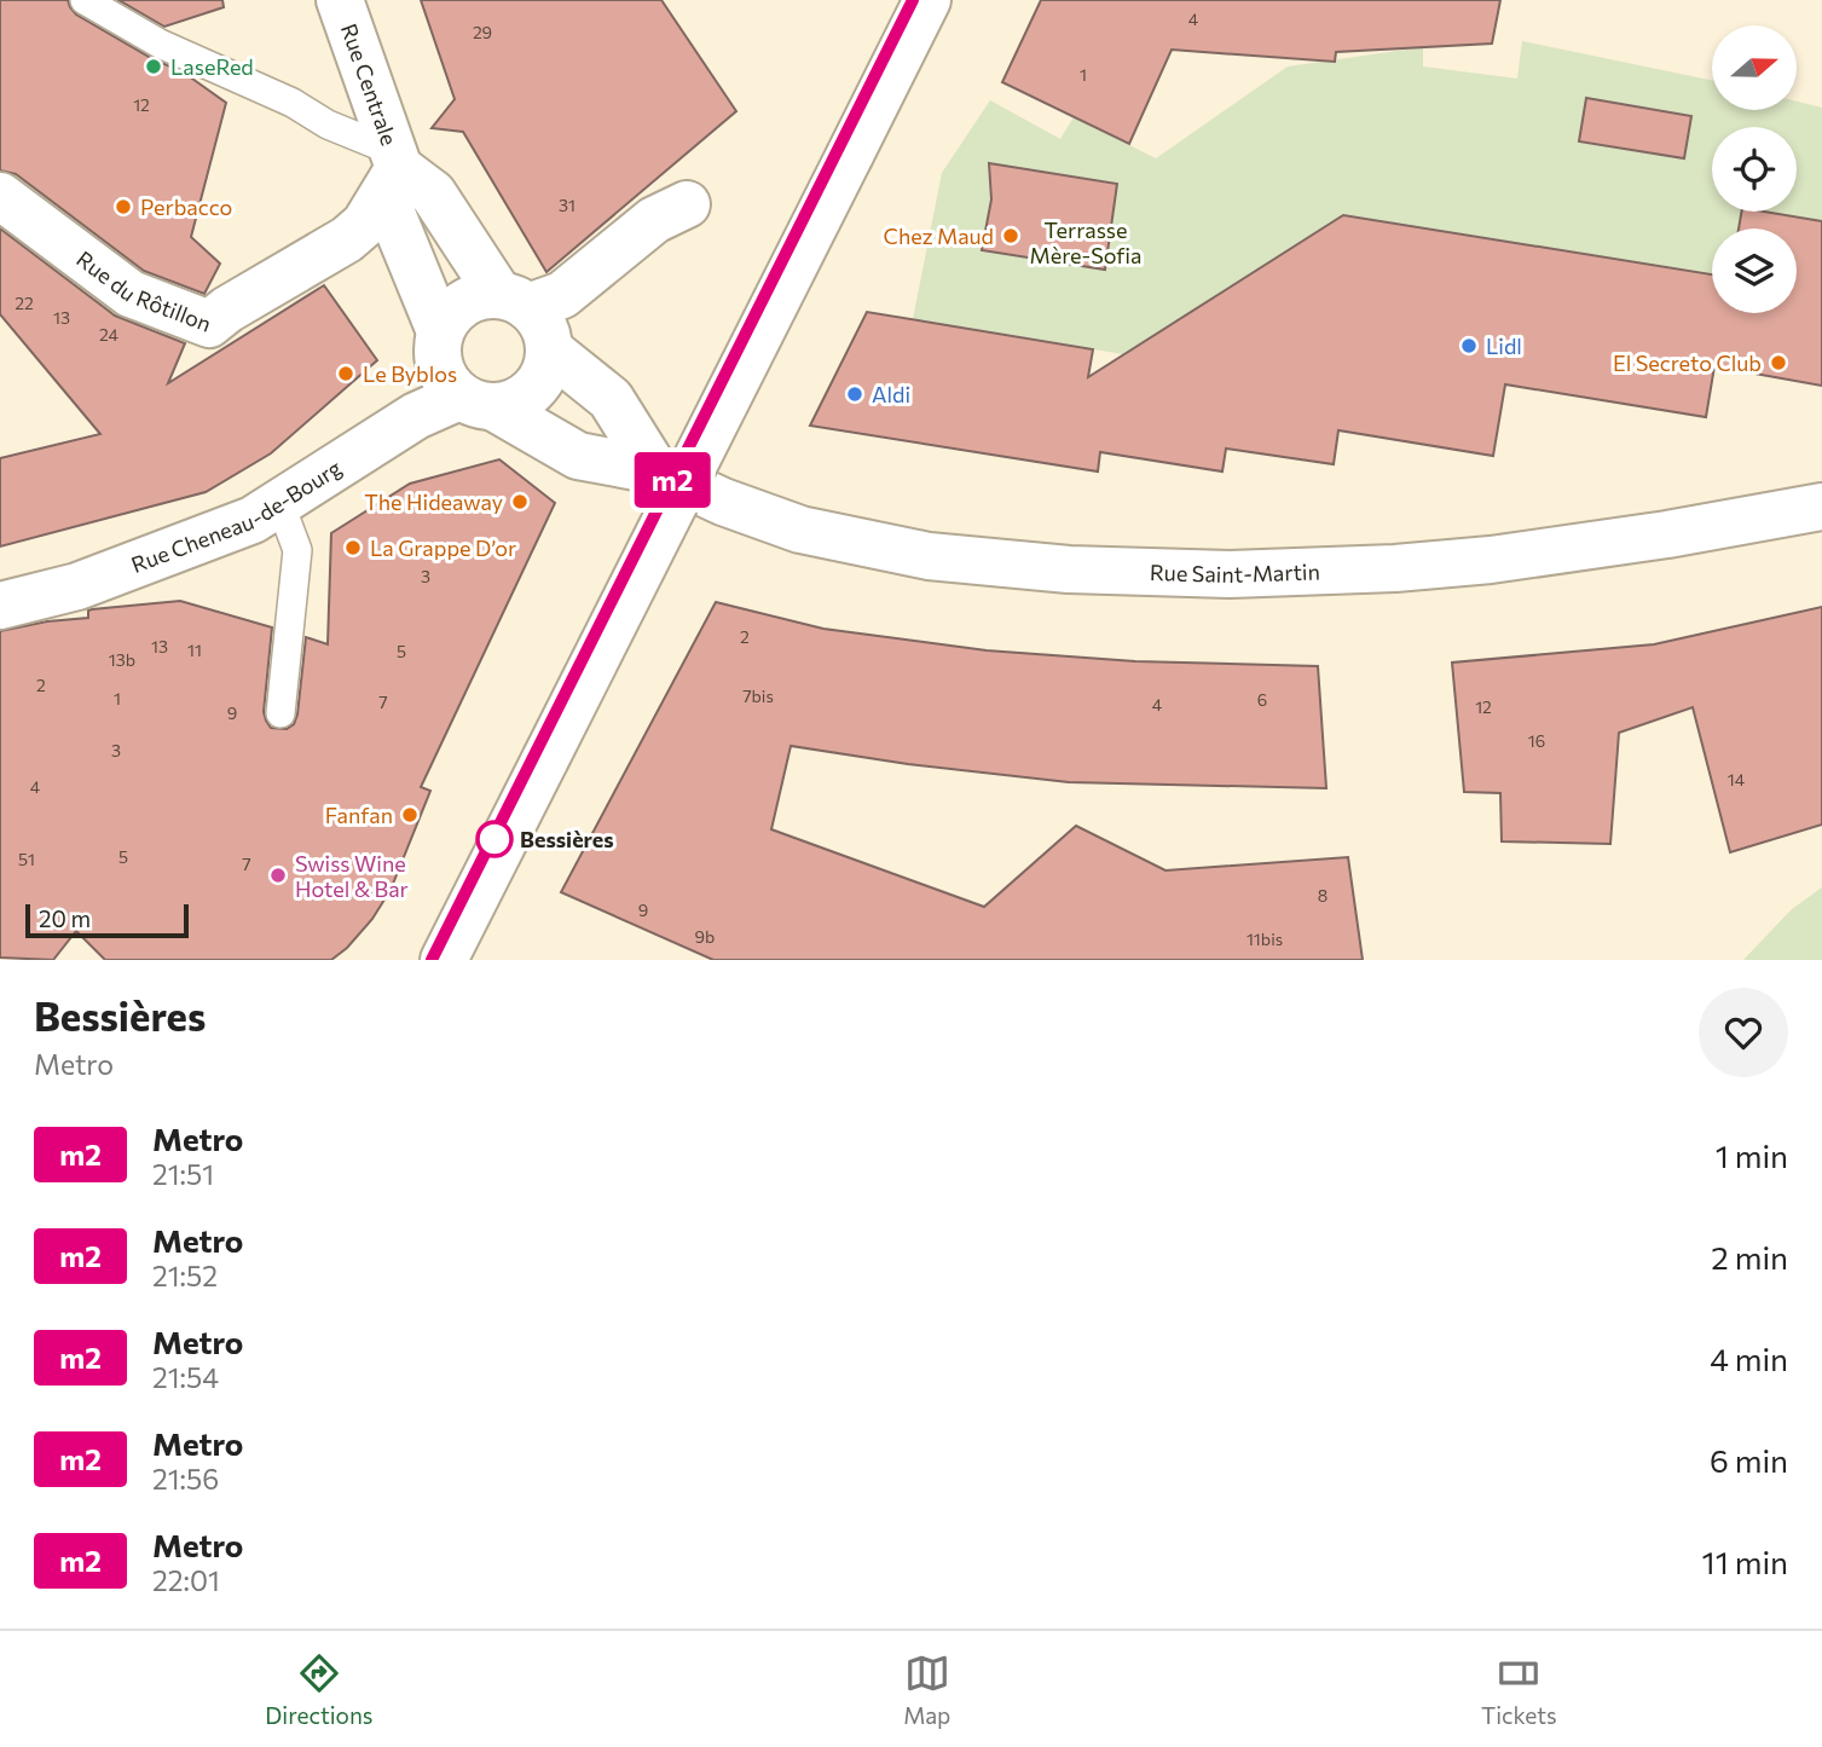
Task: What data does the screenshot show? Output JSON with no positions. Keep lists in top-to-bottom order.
{
  "streets": {
    "street": [
      "Rue Centrale",
      "Rue du Rôtillon",
      "Rue Cheneau-de-Bourg",
      "Rue Saint-Martin"
    ]
  },
  "crossings": [
    ["Rue Centrale", "Rue du Rôtillon"],
    ["Rue Centrale", "Rue Cheneau-de-Bourg"],
    ["Rue Centrale", "Rue Saint-Martin"],
    ["Rue Cheneau-de-Bourg", "Rue Saint-Martin"]
  ],
  "parks": ["Terrasse Mère-Sofia"],
  "places": [
    "LaseRed",
    "Perbacco",
    "Chez Maud",
    "Lidl",
    "El Secreto Club",
    "Le Byblos",
    "Aldi",
    "The Hideaway",
    "La Grappe D’or",
    "Fanfan",
    "Bessières",
    "Swiss Wine Hotel & Bar"
  ],
  "lines": ["metro line m2"],
  "house_numbers": [
    "4",
    "29",
    "1",
    "12",
    "31",
    "22",
    "13",
    "24",
    "3",
    "2",
    "13",
    "11",
    "5",
    "13b",
    "2",
    "7bis",
    "1",
    "6",
    "7",
    "4",
    "12",
    "9",
    "16",
    "3",
    "14",
    "4",
    "5",
    "51",
    "7",
    "8",
    "9",
    "9b",
    "11bis"
  ],
  "scale_bar": "20 m",
  "north": "right",
  "page": {
    "on_map": "m2",
    "scale": "20 m",
    "heading": ["Bessières", "Metro"],
    "list": [
      {
        "mark": "m2",
        "name": "Metro",
        "note": "21:51",
        "value": "1 min"
      },
      {
        "mark": "m2",
        "name": "Metro",
        "note": "21:52",
        "value": "2 min"
      },
      {
        "mark": "m2",
        "name": "Metro",
        "note": "21:54",
        "value": "4 min"
      },
      {
        "mark": "m2",
        "name": "Metro",
        "note": "21:56",
        "value": "6 min"
      },
      {
        "mark": "m2",
        "name": "Metro",
        "note": "22:01",
        "value": "11 min"
      }
    ],
    "tabs": ["Directions", "Map", "Tickets"]
  }
}
